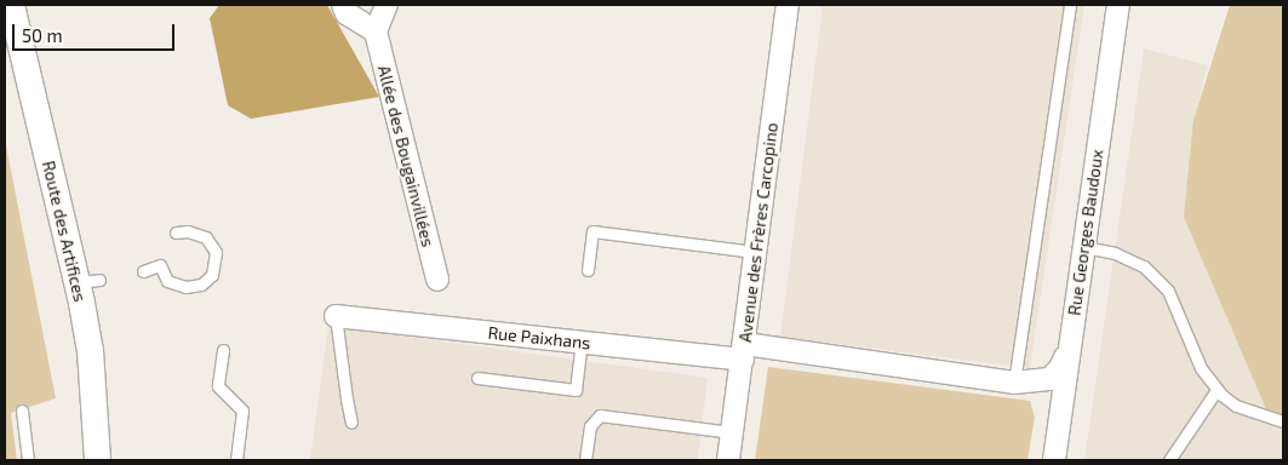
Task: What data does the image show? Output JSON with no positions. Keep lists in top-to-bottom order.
{
  "streets": {
    "street": [
      "Allée des Bougainvillées",
      "Route des Artifices",
      "Avenue des Frères Carcopino",
      "Rue Georges Baudoux",
      "Rue Paixhans"
    ]
  },
  "crossings": [
    ["Avenue des Frères Carcopino", "Rue Paixhans"],
    ["Rue Georges Baudoux", "Rue Paixhans"]
  ],
  "scale_bar": "50 m"
}
